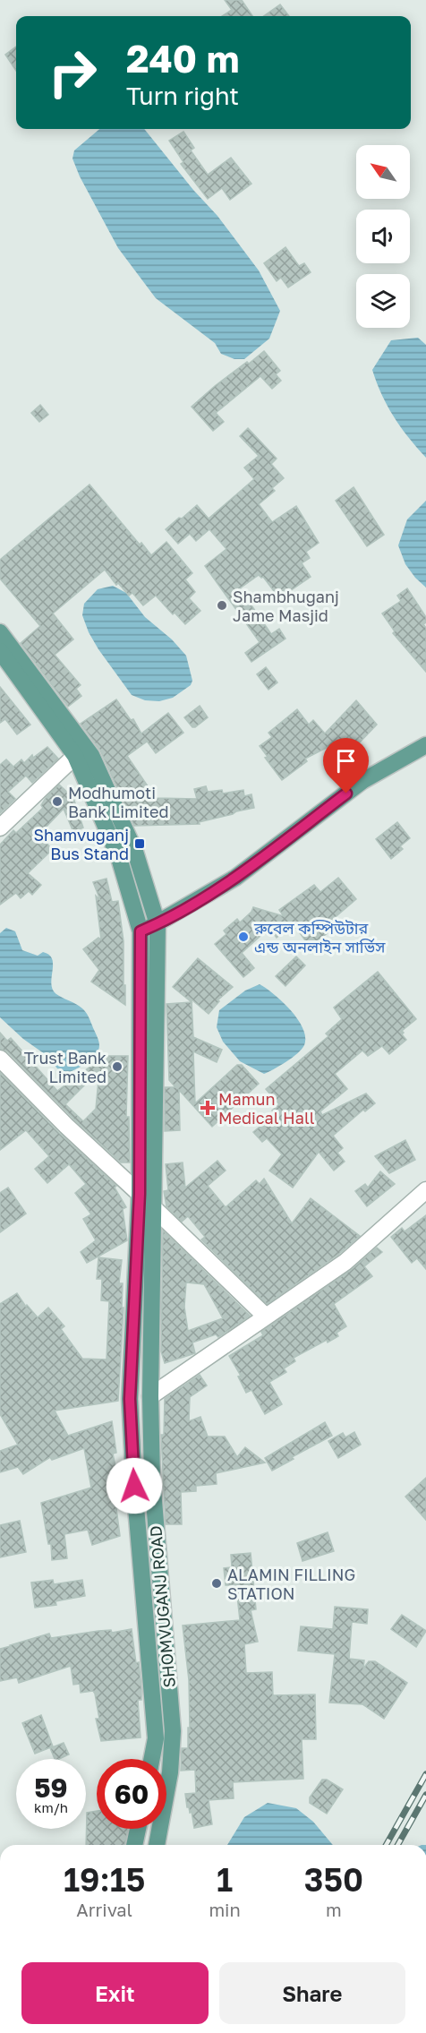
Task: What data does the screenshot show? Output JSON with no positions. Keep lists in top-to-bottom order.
{
  "streets": {
    "main road": ["SHOMVUGANJ ROAD"]
  },
  "places": {
    "other": [
      "Shambhuganj Jame Masjid",
      "Modhumoti Bank Limited",
      "রুবেল কম্পিউটার এন্ড অনলাইন সার্ভিস",
      "Trust Bank Limited",
      "ALAMIN FILLING STATION"
    ],
    "transit": ["Shamvuganj Bus Stand"],
    "health": ["Mamun Medical Hall"]
  },
  "north": "top left",
  "page": {
    "turn": ["240 m", "Turn right"],
    "speed": "59 km/h",
    "limit": "60",
    "eta": [
      "19:15",
      "Arrival",
      "1",
      "min",
      "350",
      "m"
    ],
    "buttons": ["Exit", "Share"]
  }
}
